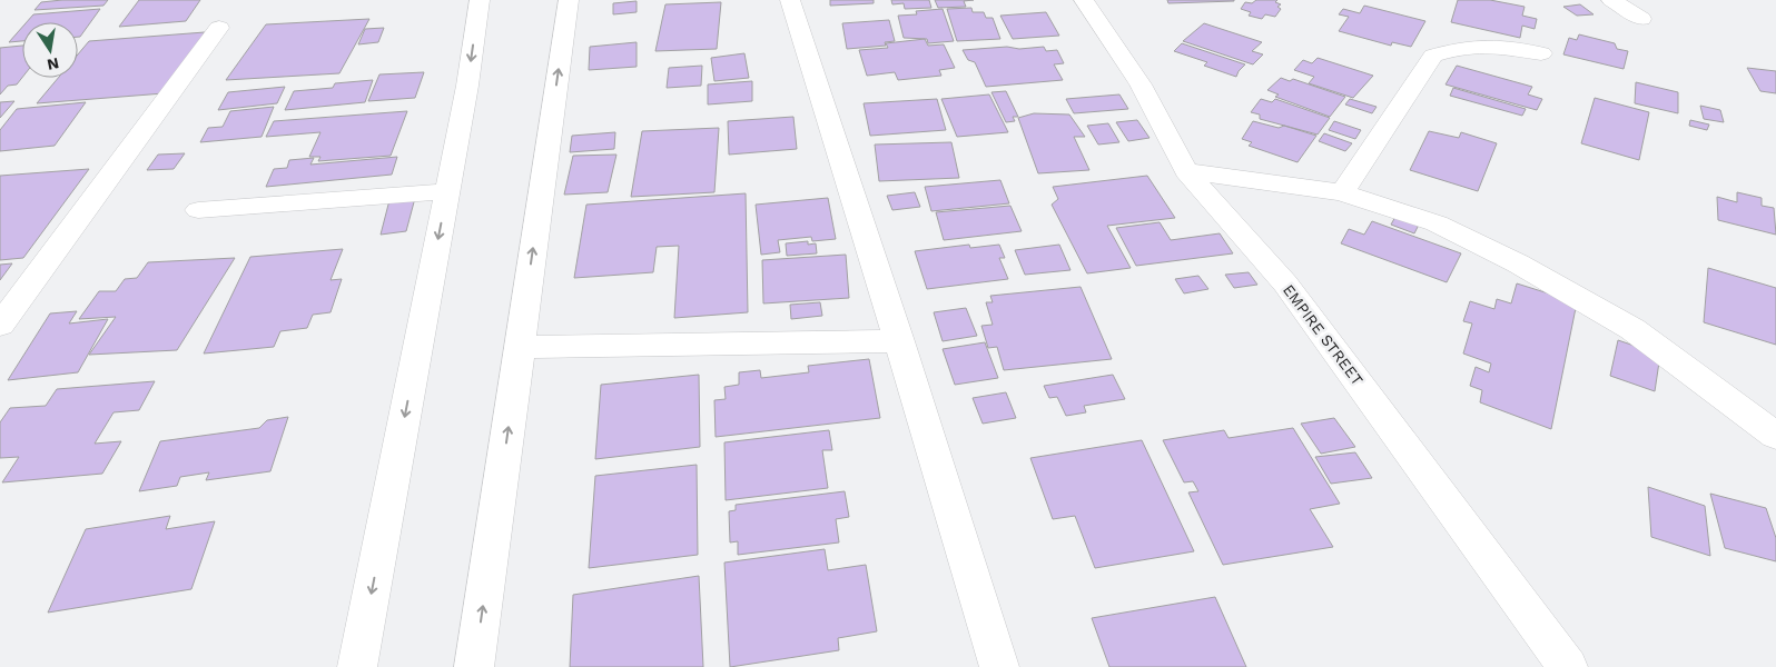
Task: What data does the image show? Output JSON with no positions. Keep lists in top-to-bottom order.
{
  "streets": {
    "street": ["EMPIRE STREET"]
  },
  "north": "bottom"
}
